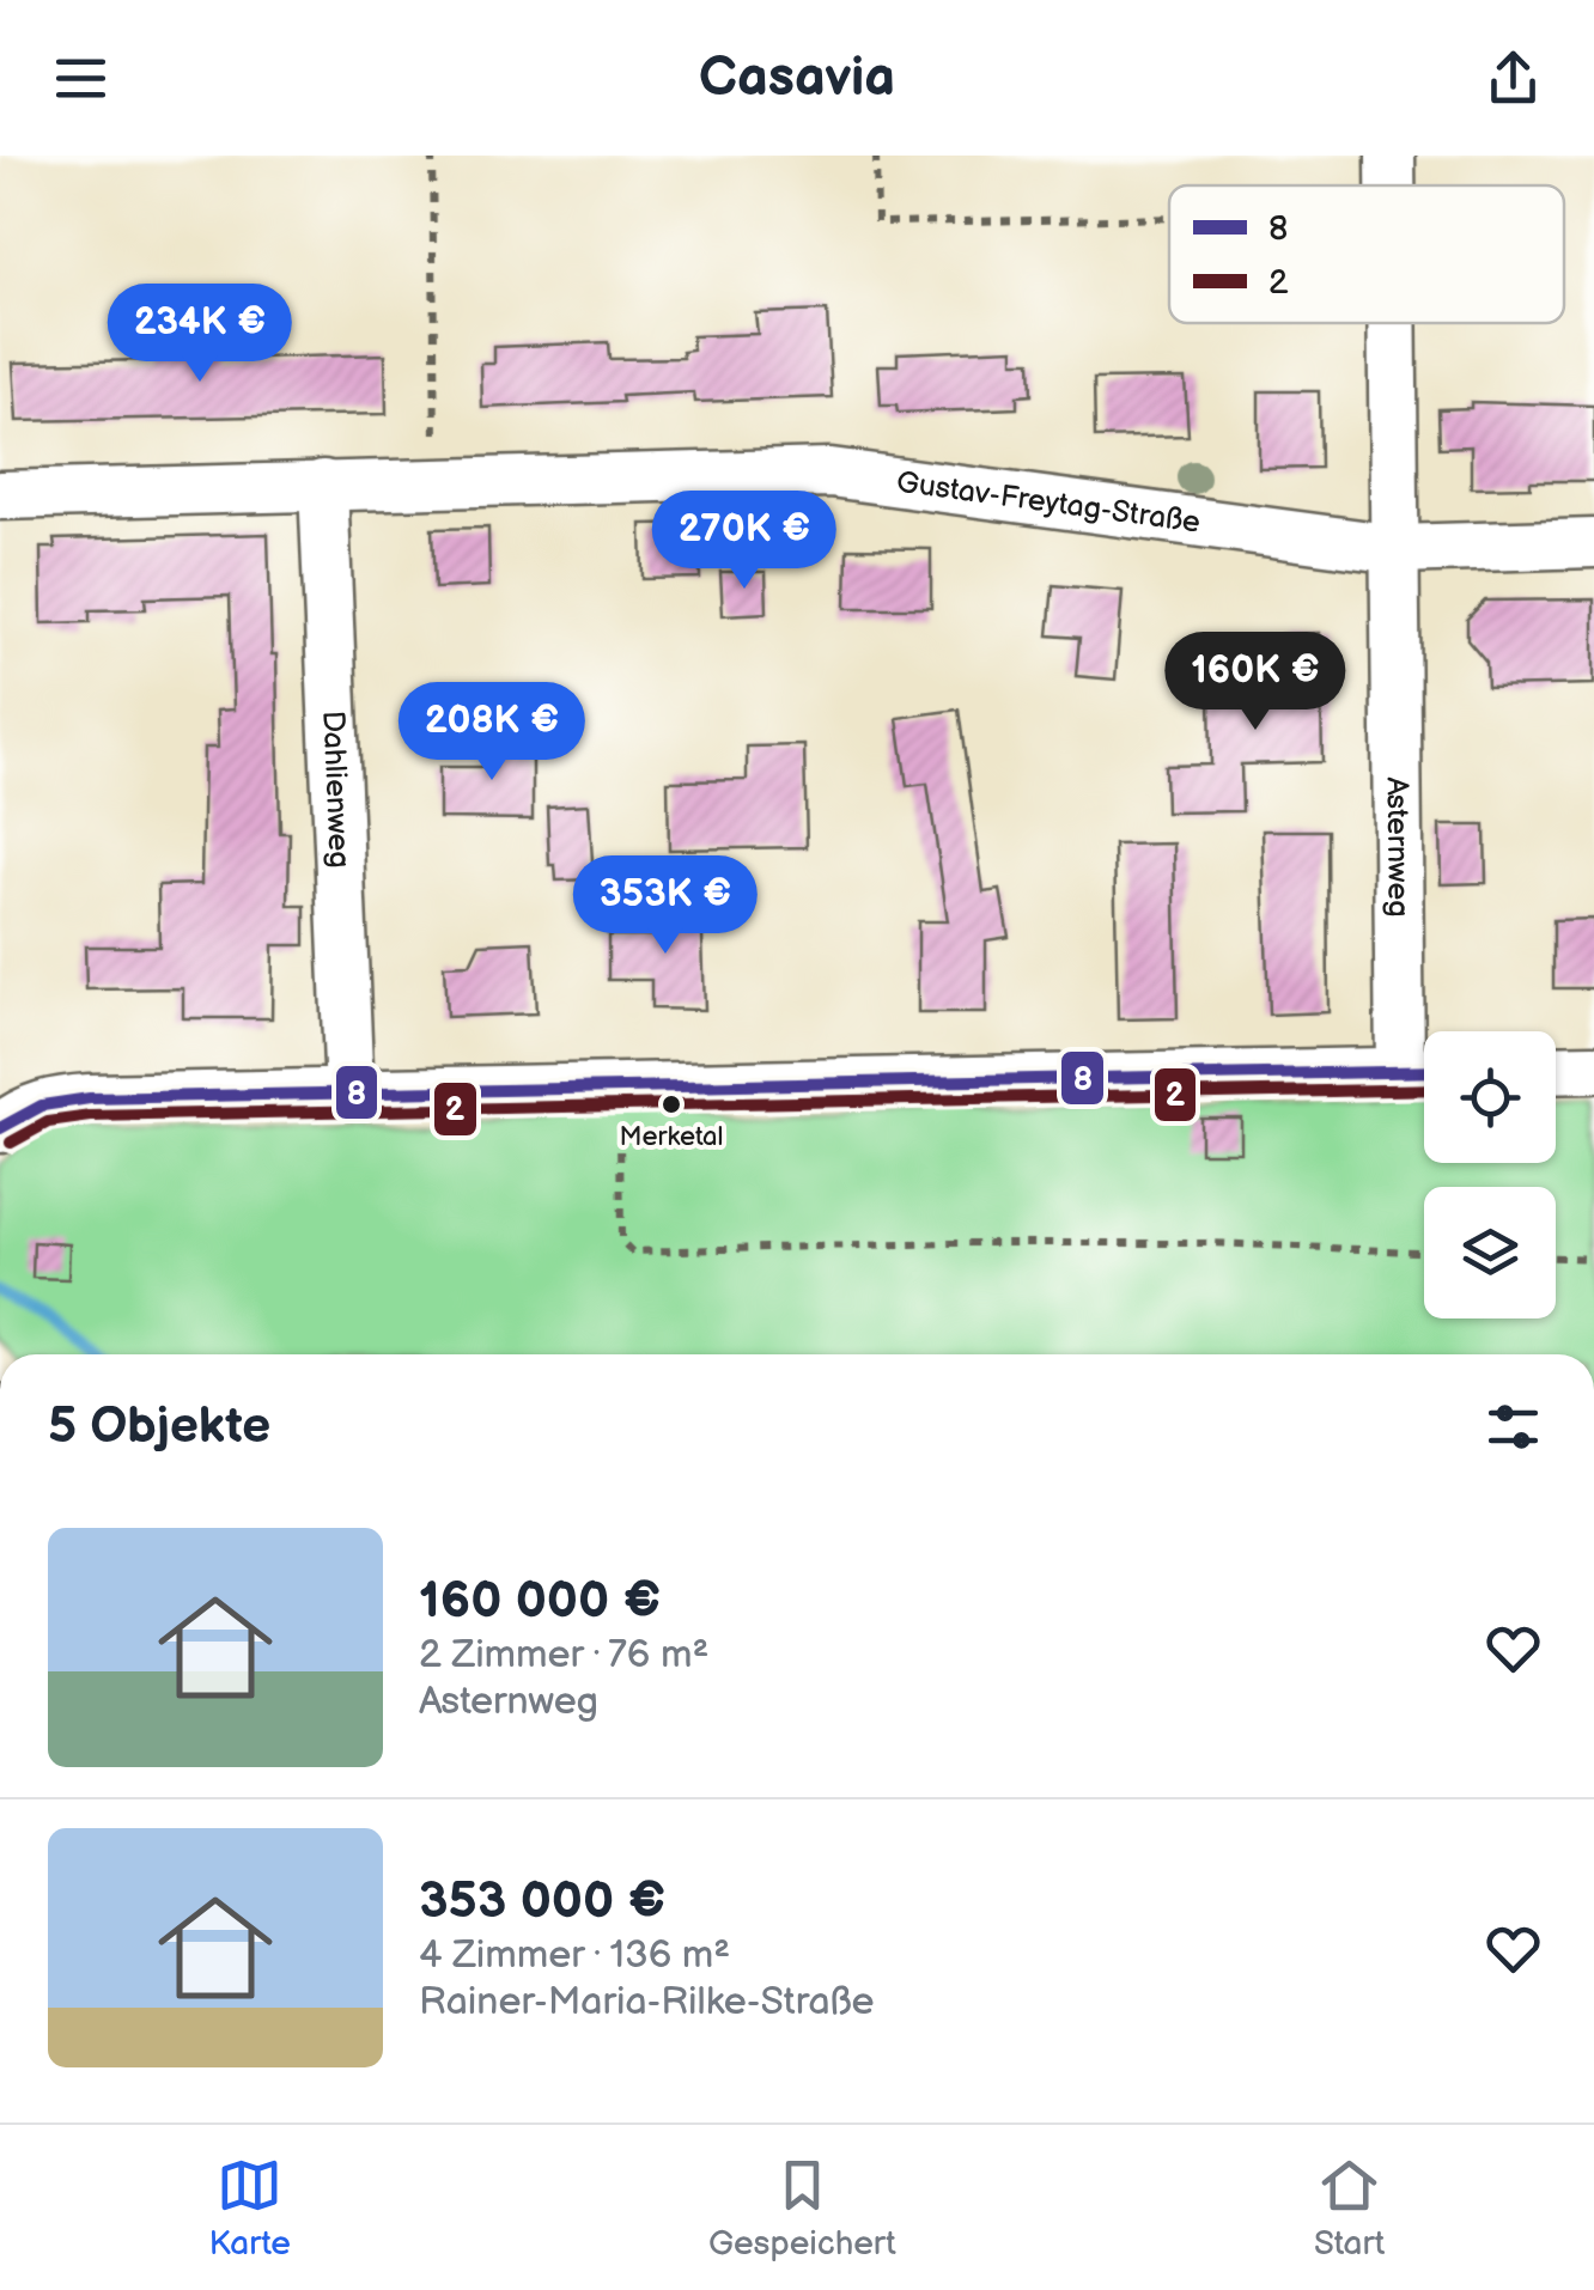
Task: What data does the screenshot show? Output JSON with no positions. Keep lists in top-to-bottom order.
{
  "streets": {
    "street": ["Gustav-Freytag-Straße", "Dahlienweg", "Asternweg"]
  },
  "crossings": [
    ["Gustav-Freytag-Straße", "Dahlienweg"],
    ["Gustav-Freytag-Straße", "Asternweg"]
  ],
  "places": ["Merketal"],
  "lines": ["transit line 8", "transit line 2"],
  "legend": ["8", "2"],
  "page": {
    "header": "Casavia",
    "price": [
      "234K €",
      "270K €",
      "160K €",
      "208K €",
      "353K €"
    ],
    "heading": "5 Objekte",
    "list": [
      {
        "name": "160 000 €",
        "note": "2 Zimmer · 76 m² · Asternweg"
      },
      {
        "name": "353 000 €",
        "note": "4 Zimmer · 136 m² · Rainer-Maria-Rilke-Straße"
      }
    ],
    "tabs": ["Karte", "Gespeichert", "Start"]
  }
}
